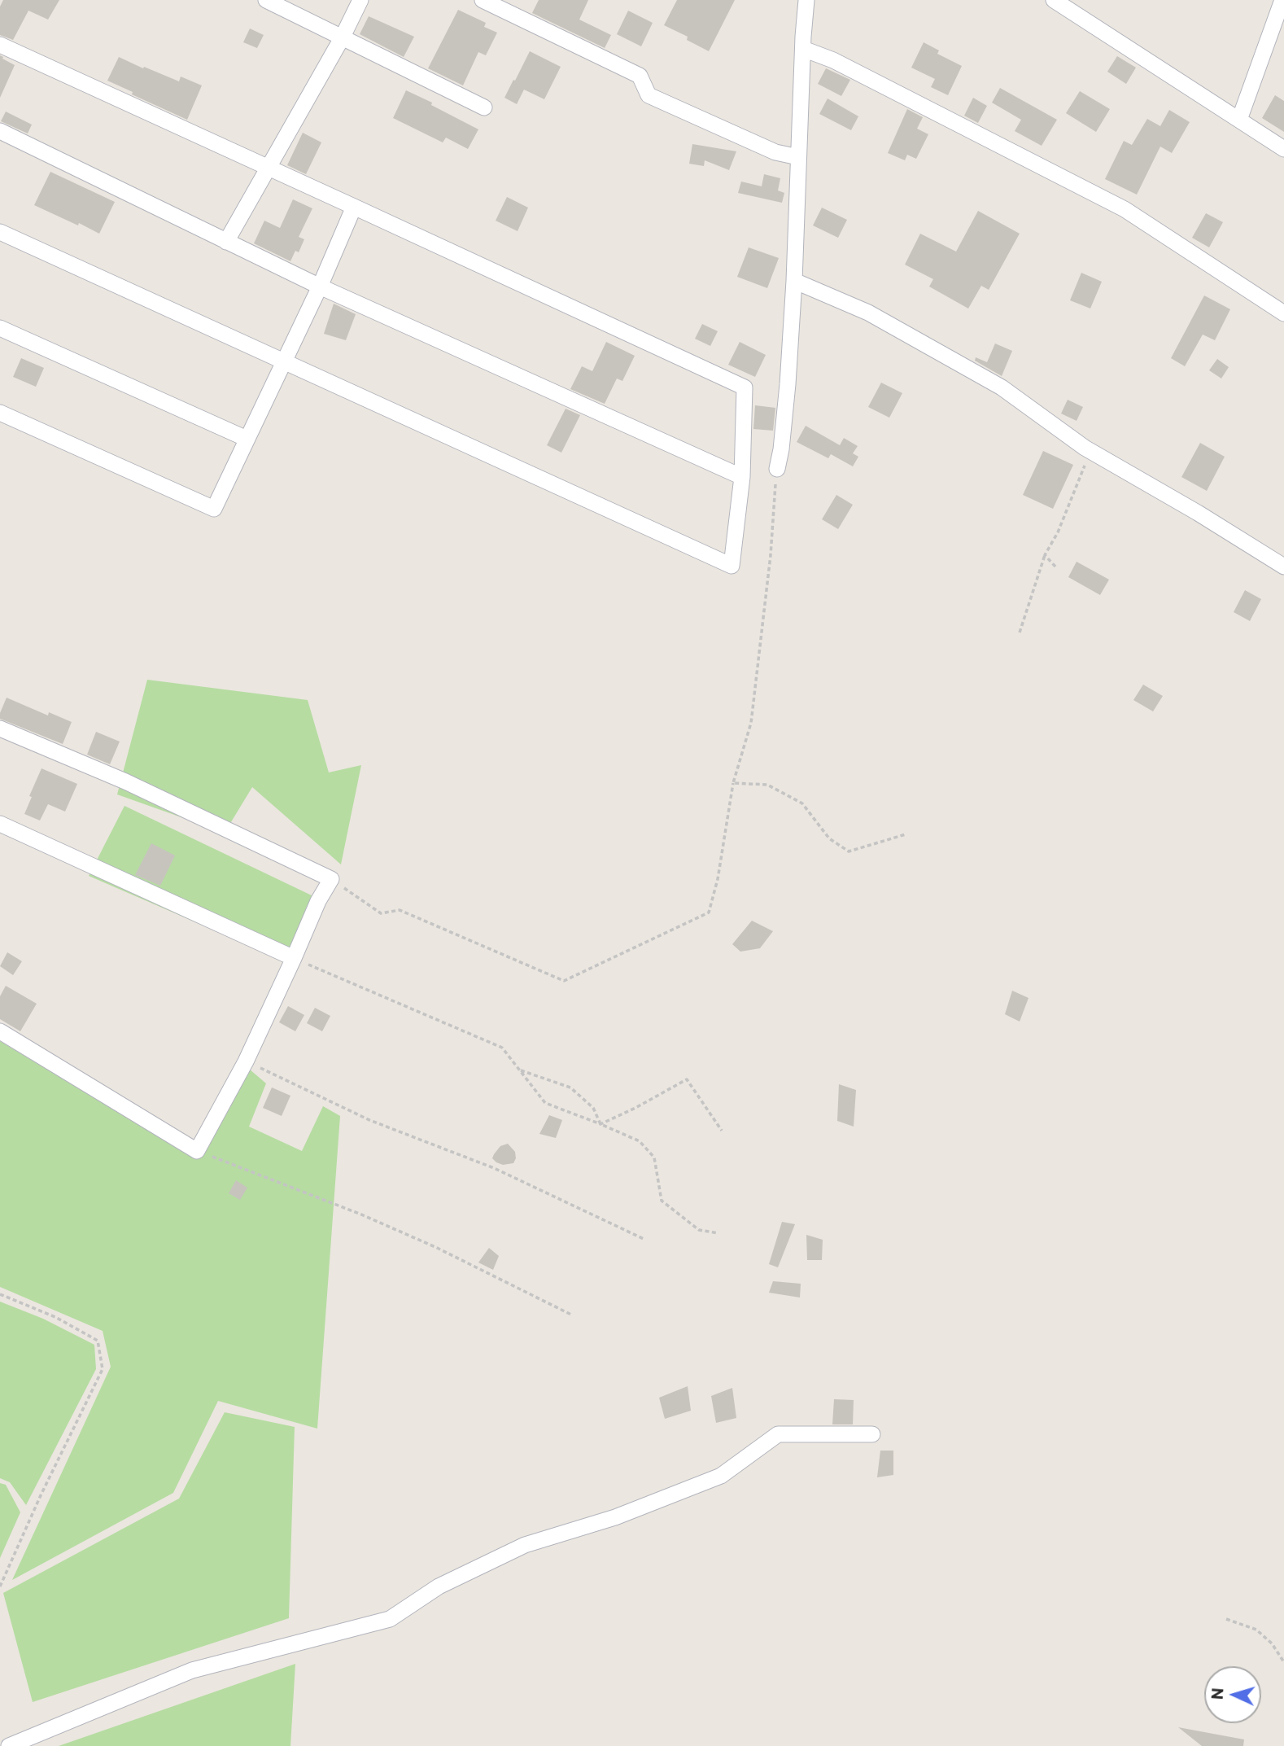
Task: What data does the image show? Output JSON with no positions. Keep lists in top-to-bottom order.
{
  "north": "left"
}
